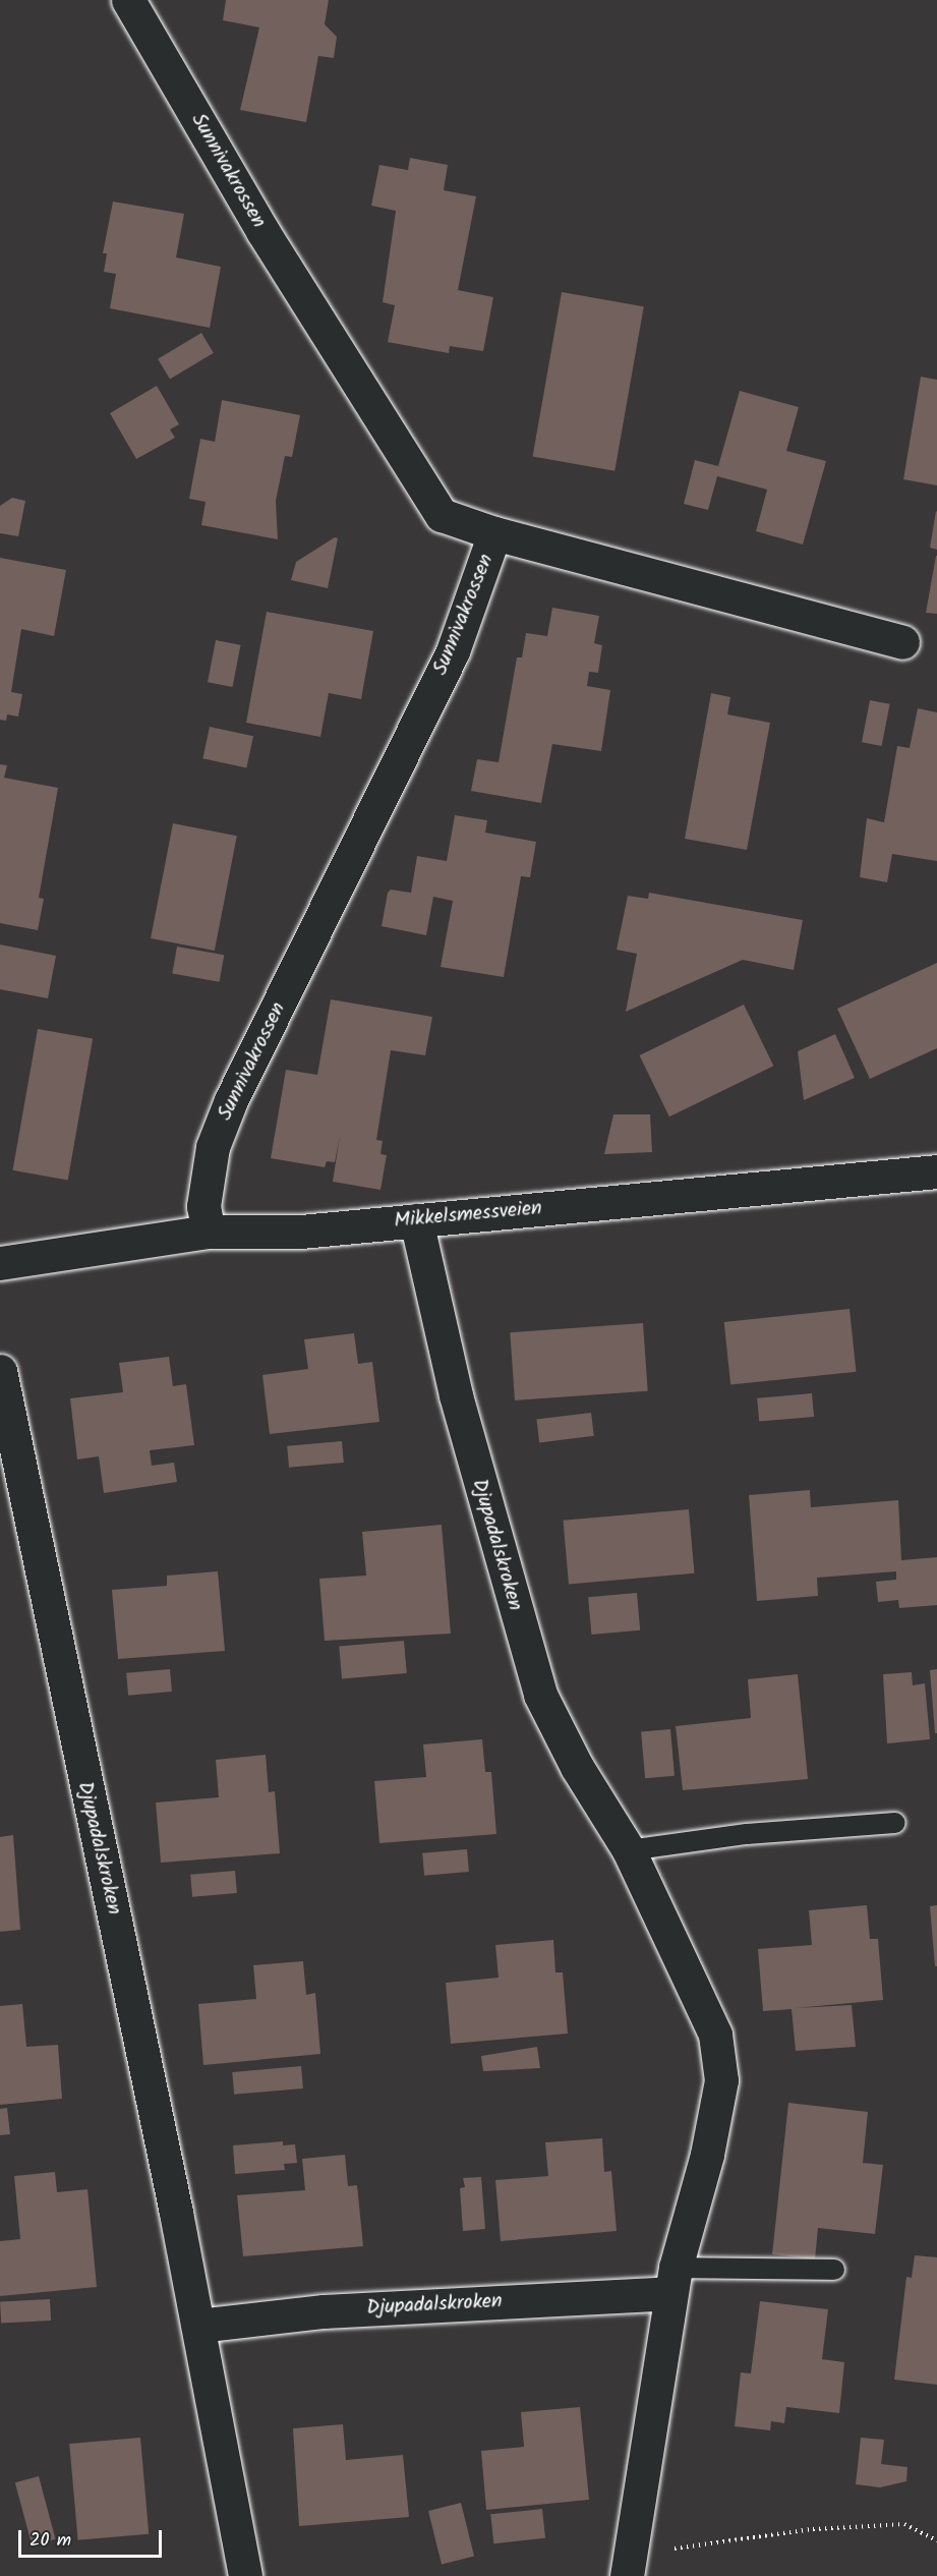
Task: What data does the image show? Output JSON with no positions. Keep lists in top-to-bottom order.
{
  "streets": {
    "street": ["Sunnivakrossen", "Mikkelsmessveien", "Djupadalskroken"]
  },
  "crossings": [
    ["Sunnivakrossen", "Mikkelsmessveien"],
    ["Mikkelsmessveien", "Djupadalskroken"]
  ],
  "scale_bar": "20 m"
}
